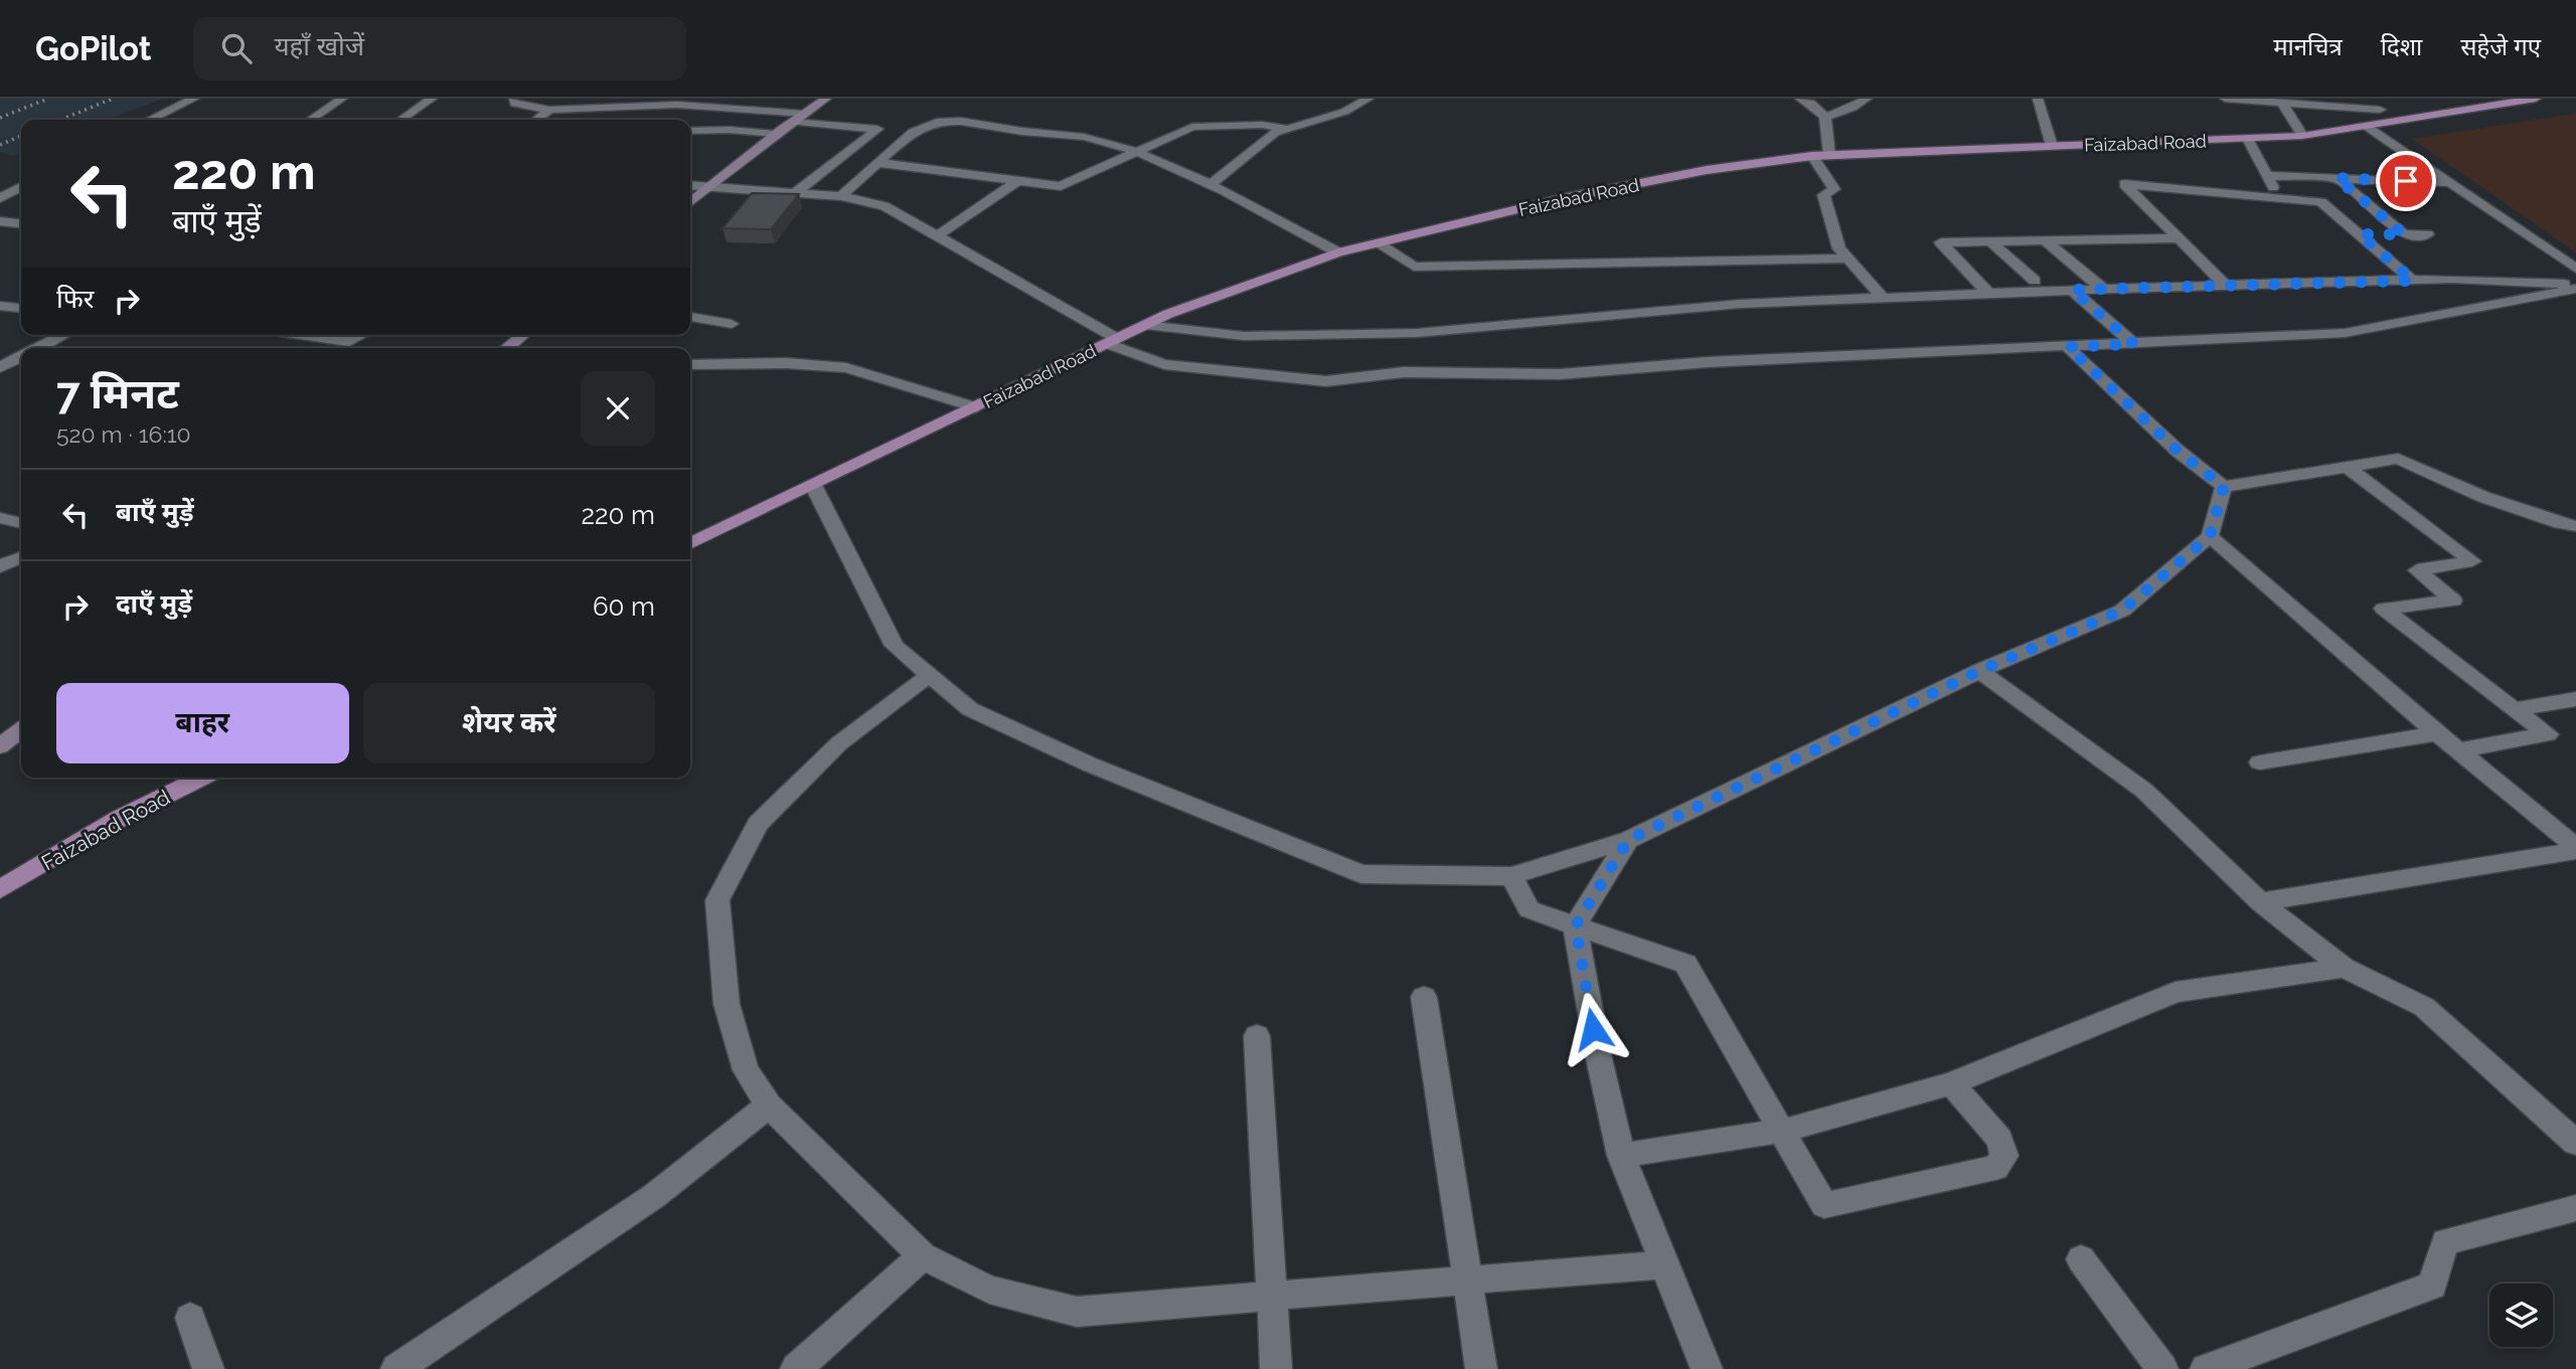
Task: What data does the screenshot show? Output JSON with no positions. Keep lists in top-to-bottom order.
{
  "streets": {
    "main road": ["Faizabad Road"]
  },
  "page": {
    "header": "GoPilot",
    "search": "यहाँ खोजें",
    "nav": ["मानचित्र", "दिशा", "सहेजे गए"],
    "turn": ["220 m", "बाएँ मुड़ें"],
    "then": "फिर",
    "heading": ["7 मिनट", "520 m · 16:10"],
    "list": [
      {
        "name": "बाएँ मुड़ें",
        "value": "220 m"
      },
      {
        "name": "दाएँ मुड़ें",
        "value": "60 m"
      }
    ],
    "buttons": ["बाहर", "शेयर करें"]
  }
}
